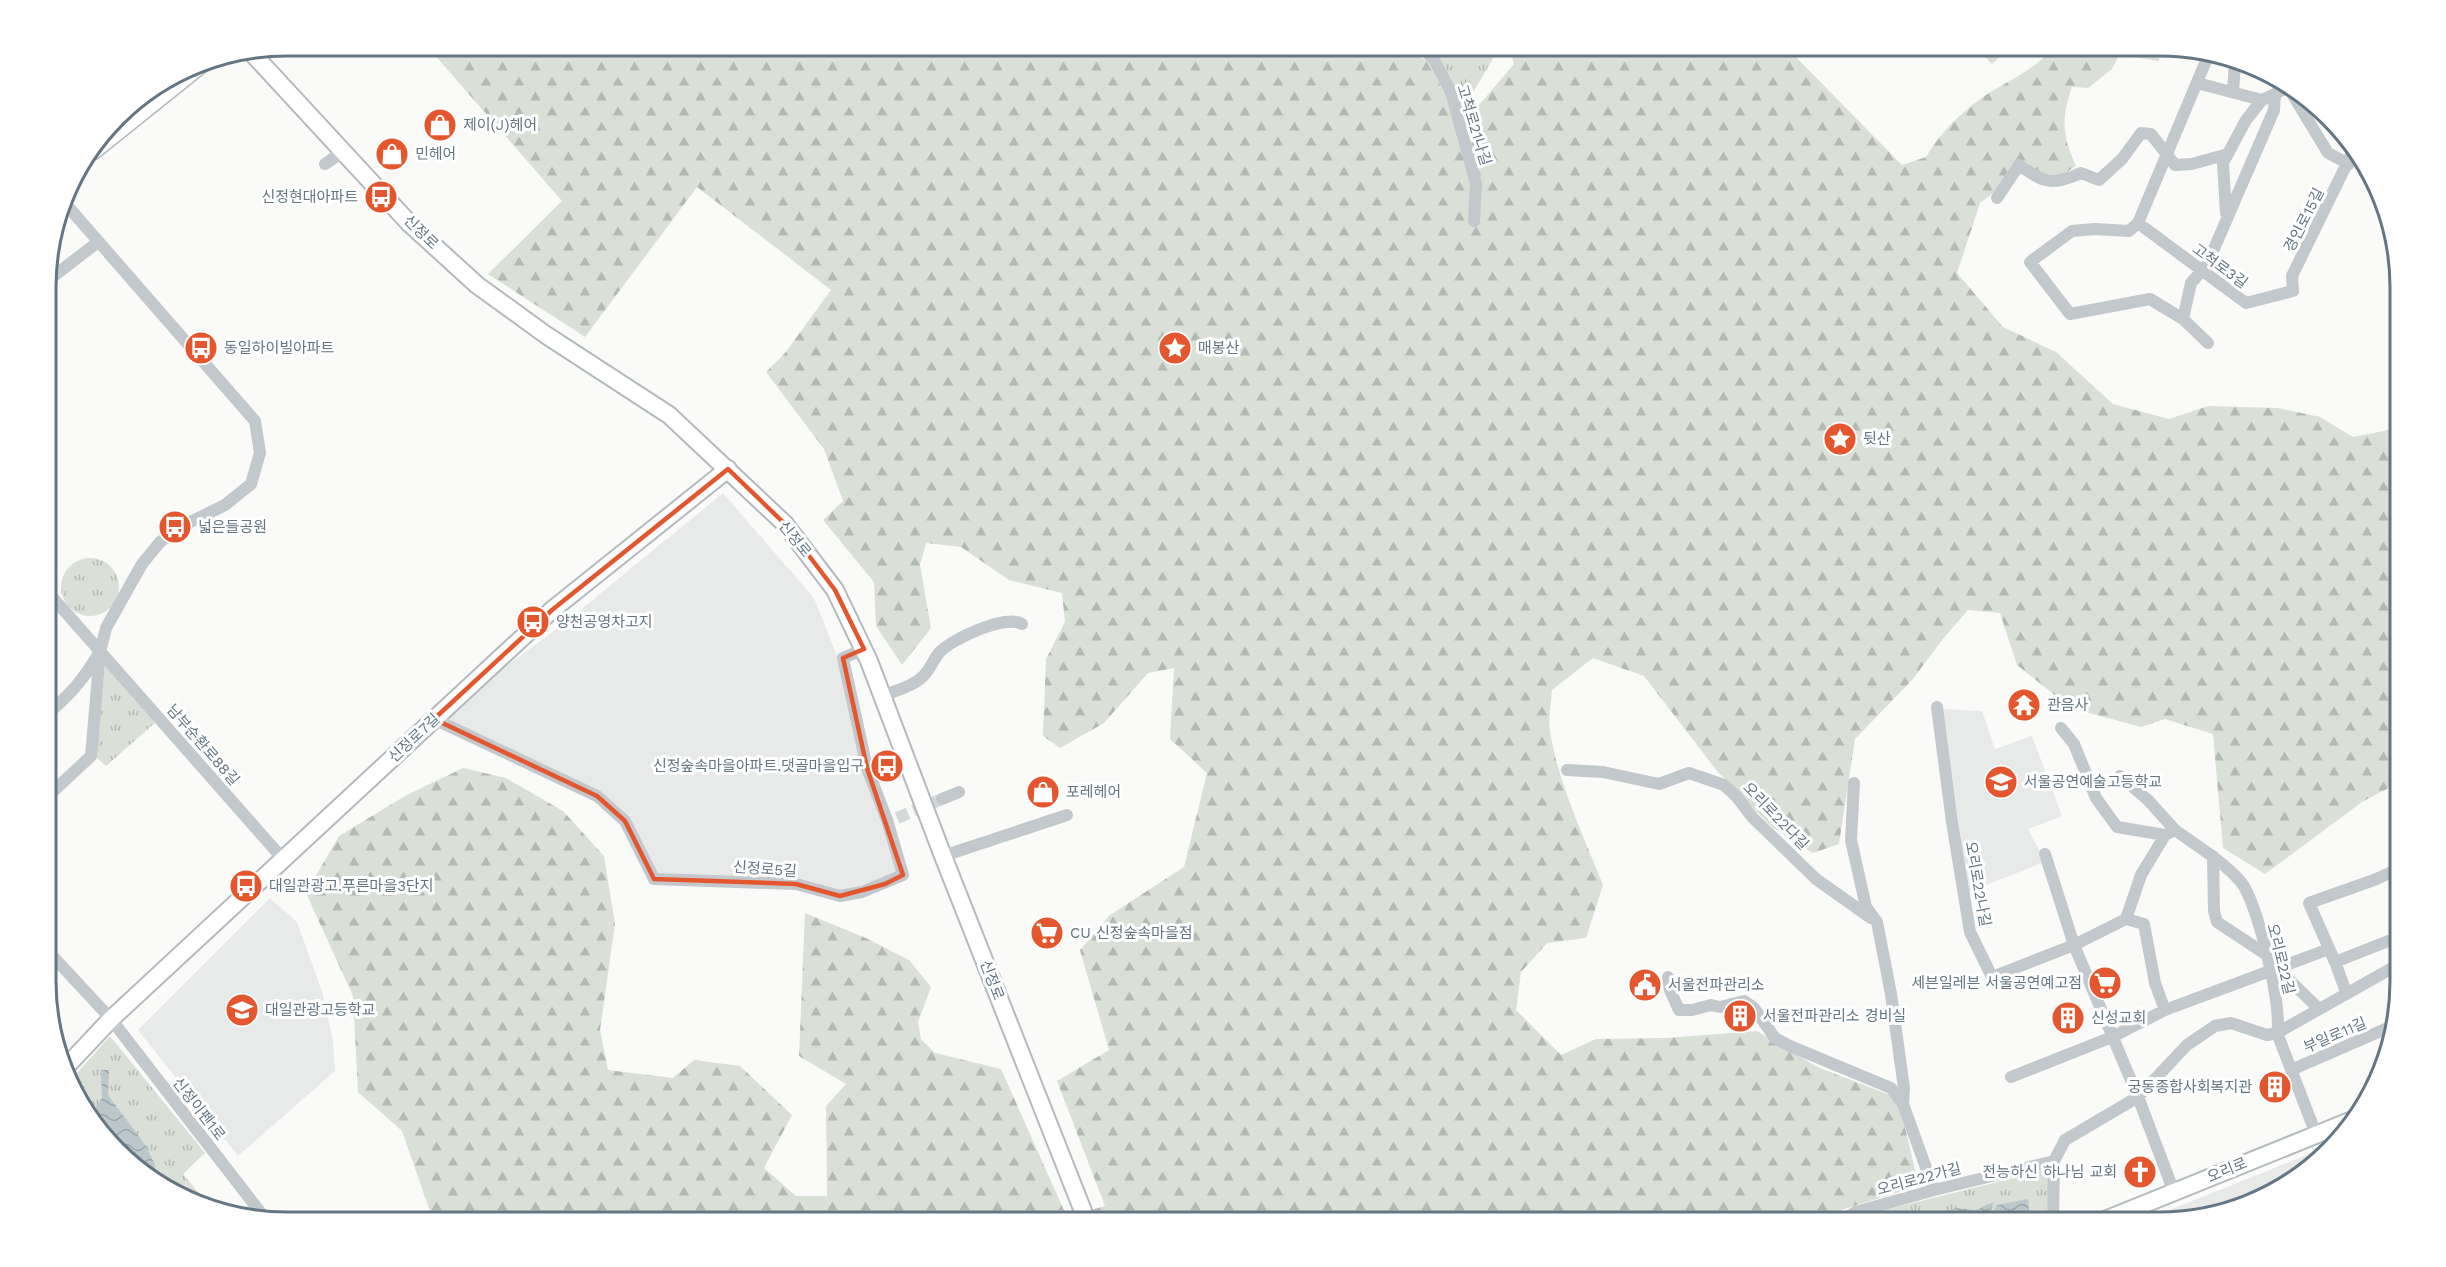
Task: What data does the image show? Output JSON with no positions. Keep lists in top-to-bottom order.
{
  "streets": {
    "main road": ["신정로", "신정로7길", "오리로"],
    "street": [
      "고척로21나길",
      "경인로15길",
      "고척로3길",
      "남부순환로88길",
      "오리로22다길",
      "신정로5길",
      "오리로22나길",
      "오리로22길",
      "부일로11길",
      "신정이펜1로",
      "오리로22가길"
    ]
  },
  "crossings": [
    ["경인로15길", "고척로3길"],
    ["신정로", "신정로7길"],
    ["신정로", "신정로5길"],
    ["신정로7길", "남부순환로88길"],
    ["신정로7길", "신정로5길"],
    ["신정로7길", "신정이펜1로"],
    ["오리로22길", "부일로11길"],
    ["오리로22길", "오리로"]
  ],
  "places": {
    "shop": ["제이(J)헤어", "민헤어", "포레헤어"],
    "bus stop": [
      "신정현대아파트",
      "동일하이빌아파트",
      "넓은들공원",
      "양천공영차고지",
      "신정숲속마을아파트.댓골마을입구",
      "대일관광고.푸른마을3단지"
    ],
    "place": ["매봉산", "뒷산"],
    "temple": ["관음사"],
    "school or university": ["서울공연예술고등학교", "대일관광고등학교"],
    "supermarket": ["CU 신정숲속마을점", "세븐일레븐 서울공연예고점"],
    "public building": ["서울전파관리소"],
    "building": ["서울전파관리소 경비실", "신성교회", "궁동종합사회복지관"],
    "church": ["전능하신 하나님 교회"]
  }
}
